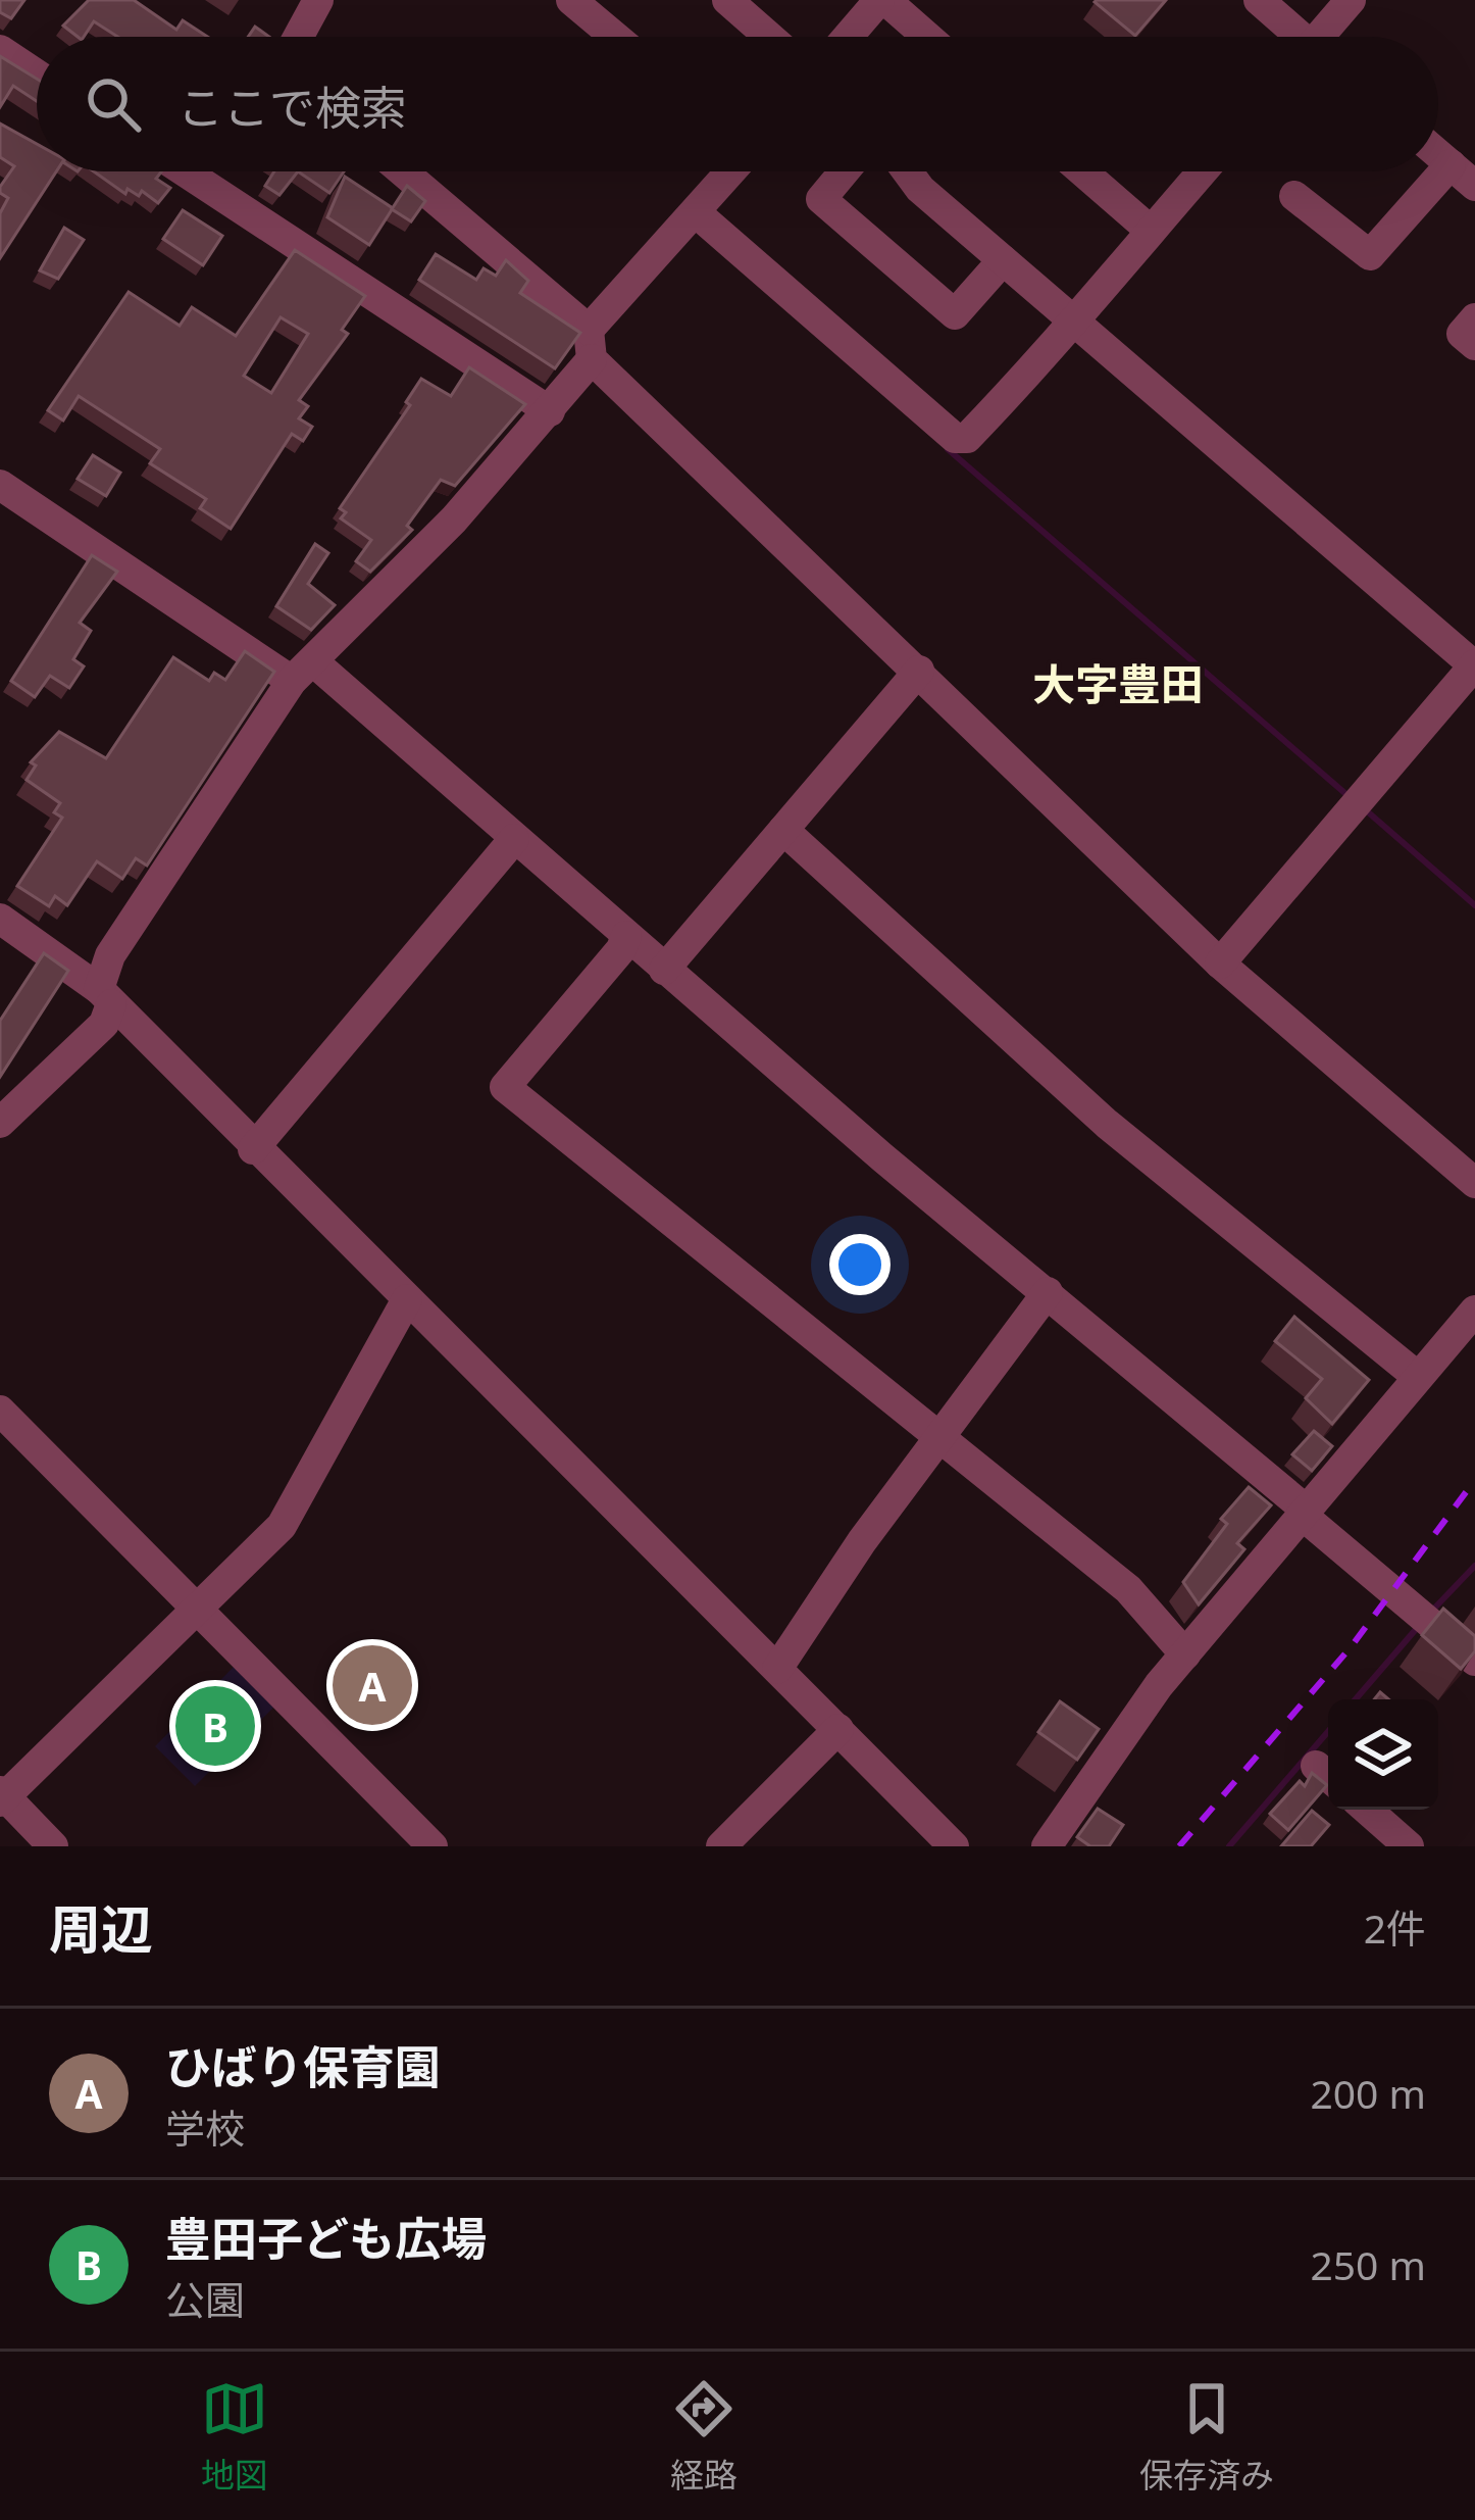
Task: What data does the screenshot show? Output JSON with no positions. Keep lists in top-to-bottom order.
{
  "districts": ["大字豊田"],
  "page": {
    "search": "ここで検索",
    "pins": ["A", "B"],
    "heading": ["周辺", "2件"],
    "list": [
      {
        "mark": "A",
        "name": "ひばり保育園",
        "note": "学校",
        "value": "200 m"
      },
      {
        "mark": "B",
        "name": "豊田子ども広場",
        "note": "公園",
        "value": "250 m"
      }
    ],
    "nav": ["地図", "経路", "保存済み"]
  }
}
